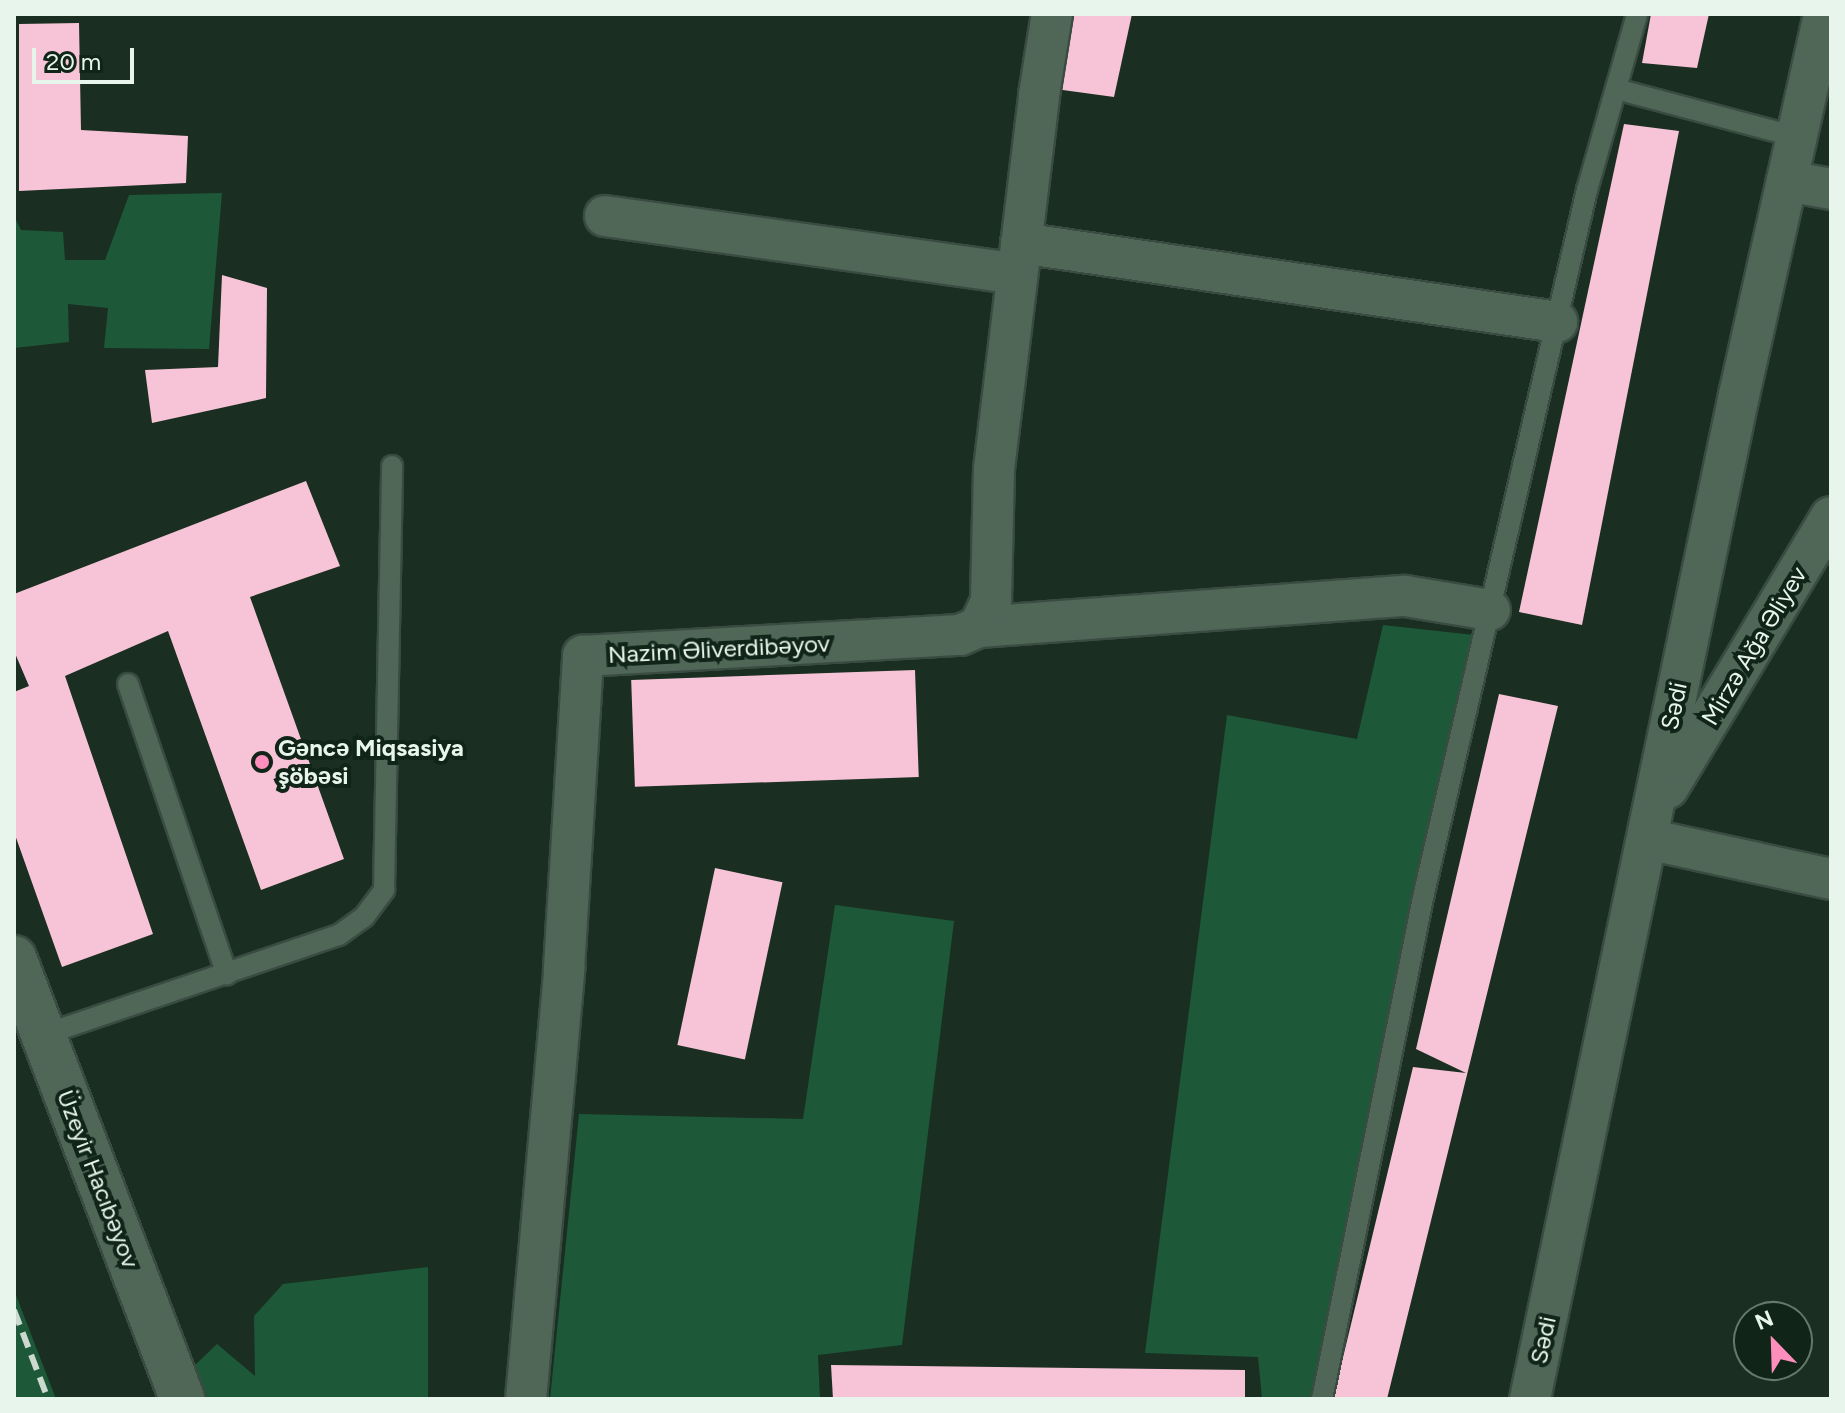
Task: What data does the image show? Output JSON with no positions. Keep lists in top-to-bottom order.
{
  "streets": {
    "main road": ["Üzeyir Hacıbəyov"],
    "street": ["Mirzə Ağa Əliyev", "Nazim Əliverdibəyov", "Sədi"]
  },
  "crossings": [
    ["Mirzə Ağa Əliyev", "Sədi"]
  ],
  "places": ["Gəncə Miqsasiya şöbəsi"],
  "scale_bar": "20 m",
  "north": "top left"
}
